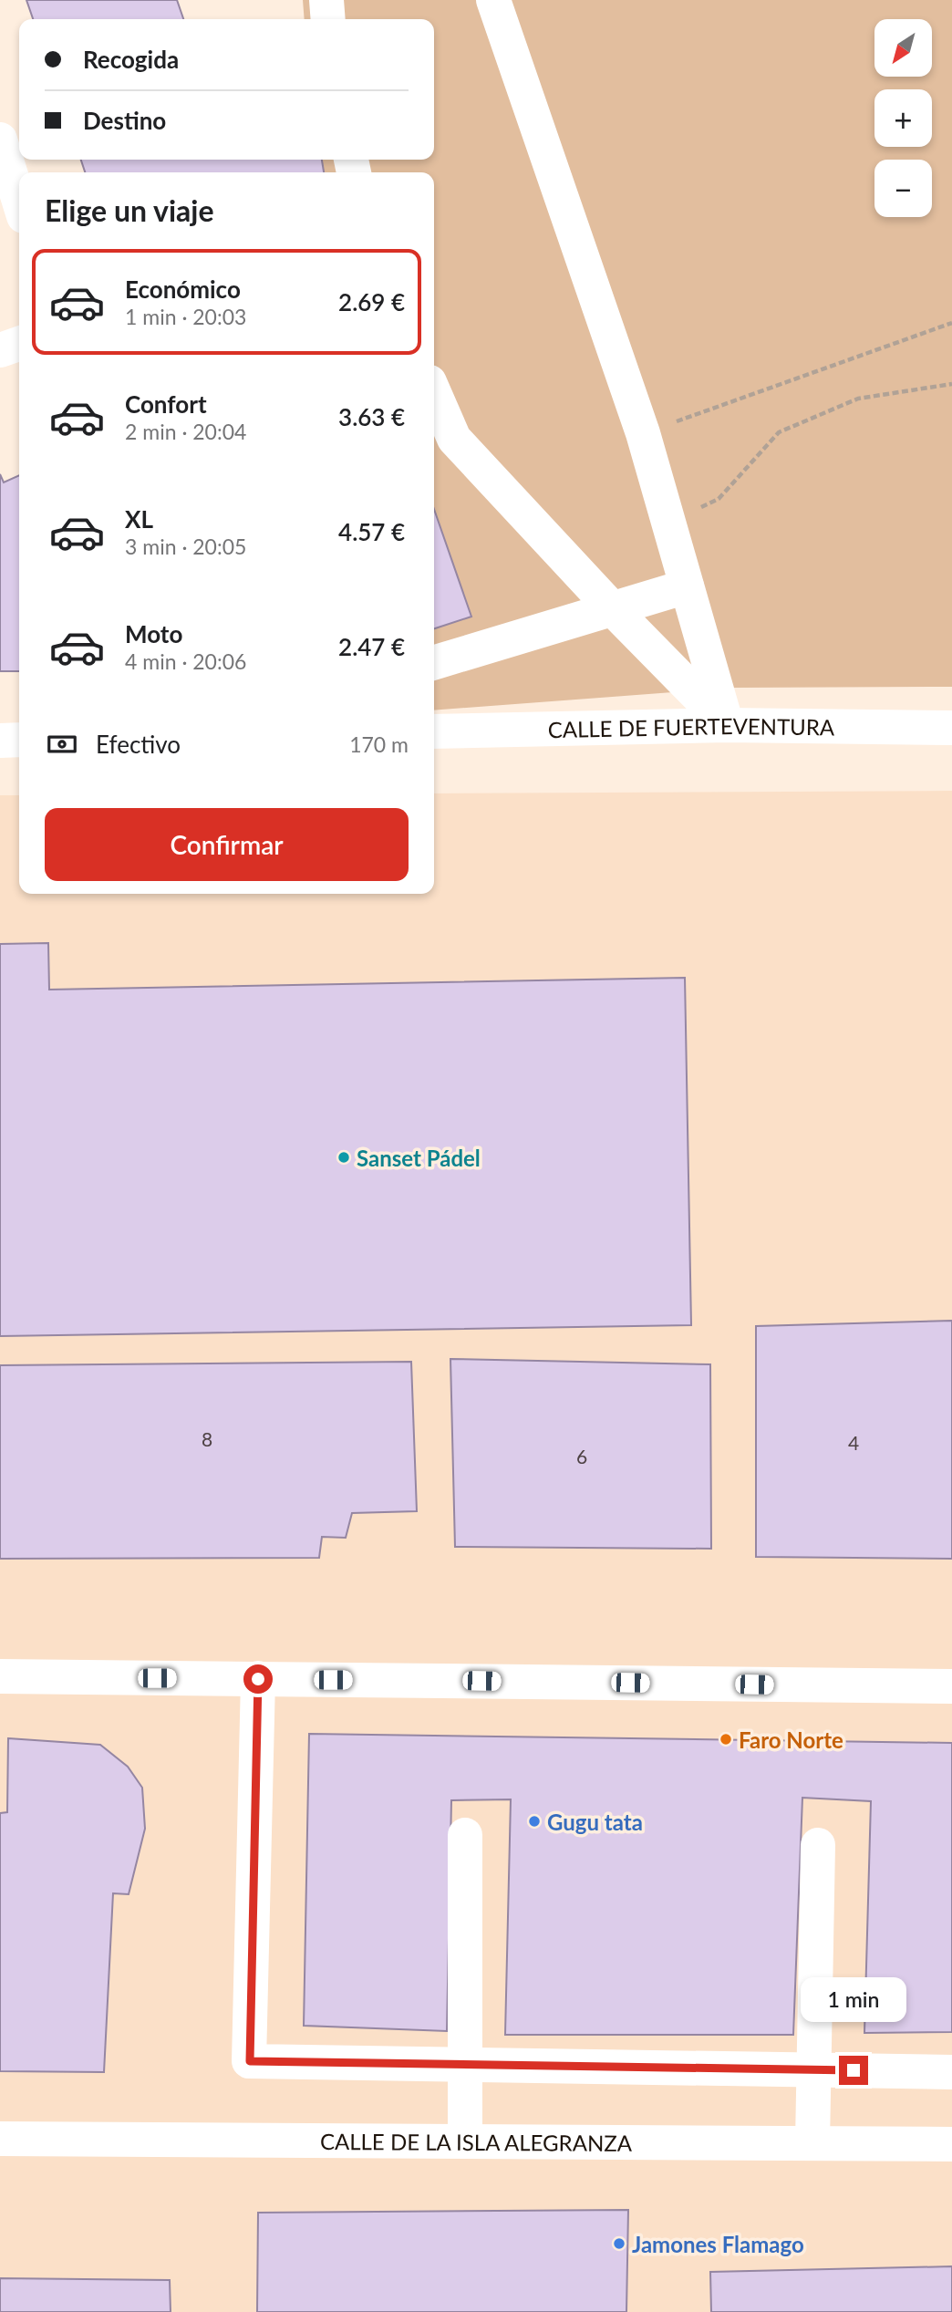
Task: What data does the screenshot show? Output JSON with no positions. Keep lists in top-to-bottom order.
{
  "streets": {
    "street": ["CALLE DE FUERTEVENTURA", "CALLE DE LA ISLA ALEGRANZA"]
  },
  "places": [
    "Sanset Pádel",
    "Faro Norte",
    "Gugu tata",
    "Jamones Flamago"
  ],
  "house_numbers": ["8", "4", "6"],
  "north": "bottom left",
  "page": {
    "map_buttons": ["+", "−"],
    "banner": ["Recogida", "Destino"],
    "heading": "Elige un viaje",
    "list": [
      {
        "name": "Económico",
        "note": "1 min · 20:03",
        "value": "2.69 €"
      },
      {
        "name": "Confort",
        "note": "2 min · 20:04",
        "value": "3.63 €"
      },
      {
        "name": "XL",
        "note": "3 min · 20:05",
        "value": "4.57 €"
      },
      {
        "name": "Moto",
        "note": "4 min · 20:06",
        "value": "2.47 €"
      }
    ],
    "pay": ["Efectivo", "170 m"],
    "buttons": "Confirmar",
    "bubble": "1 min"
  }
}
